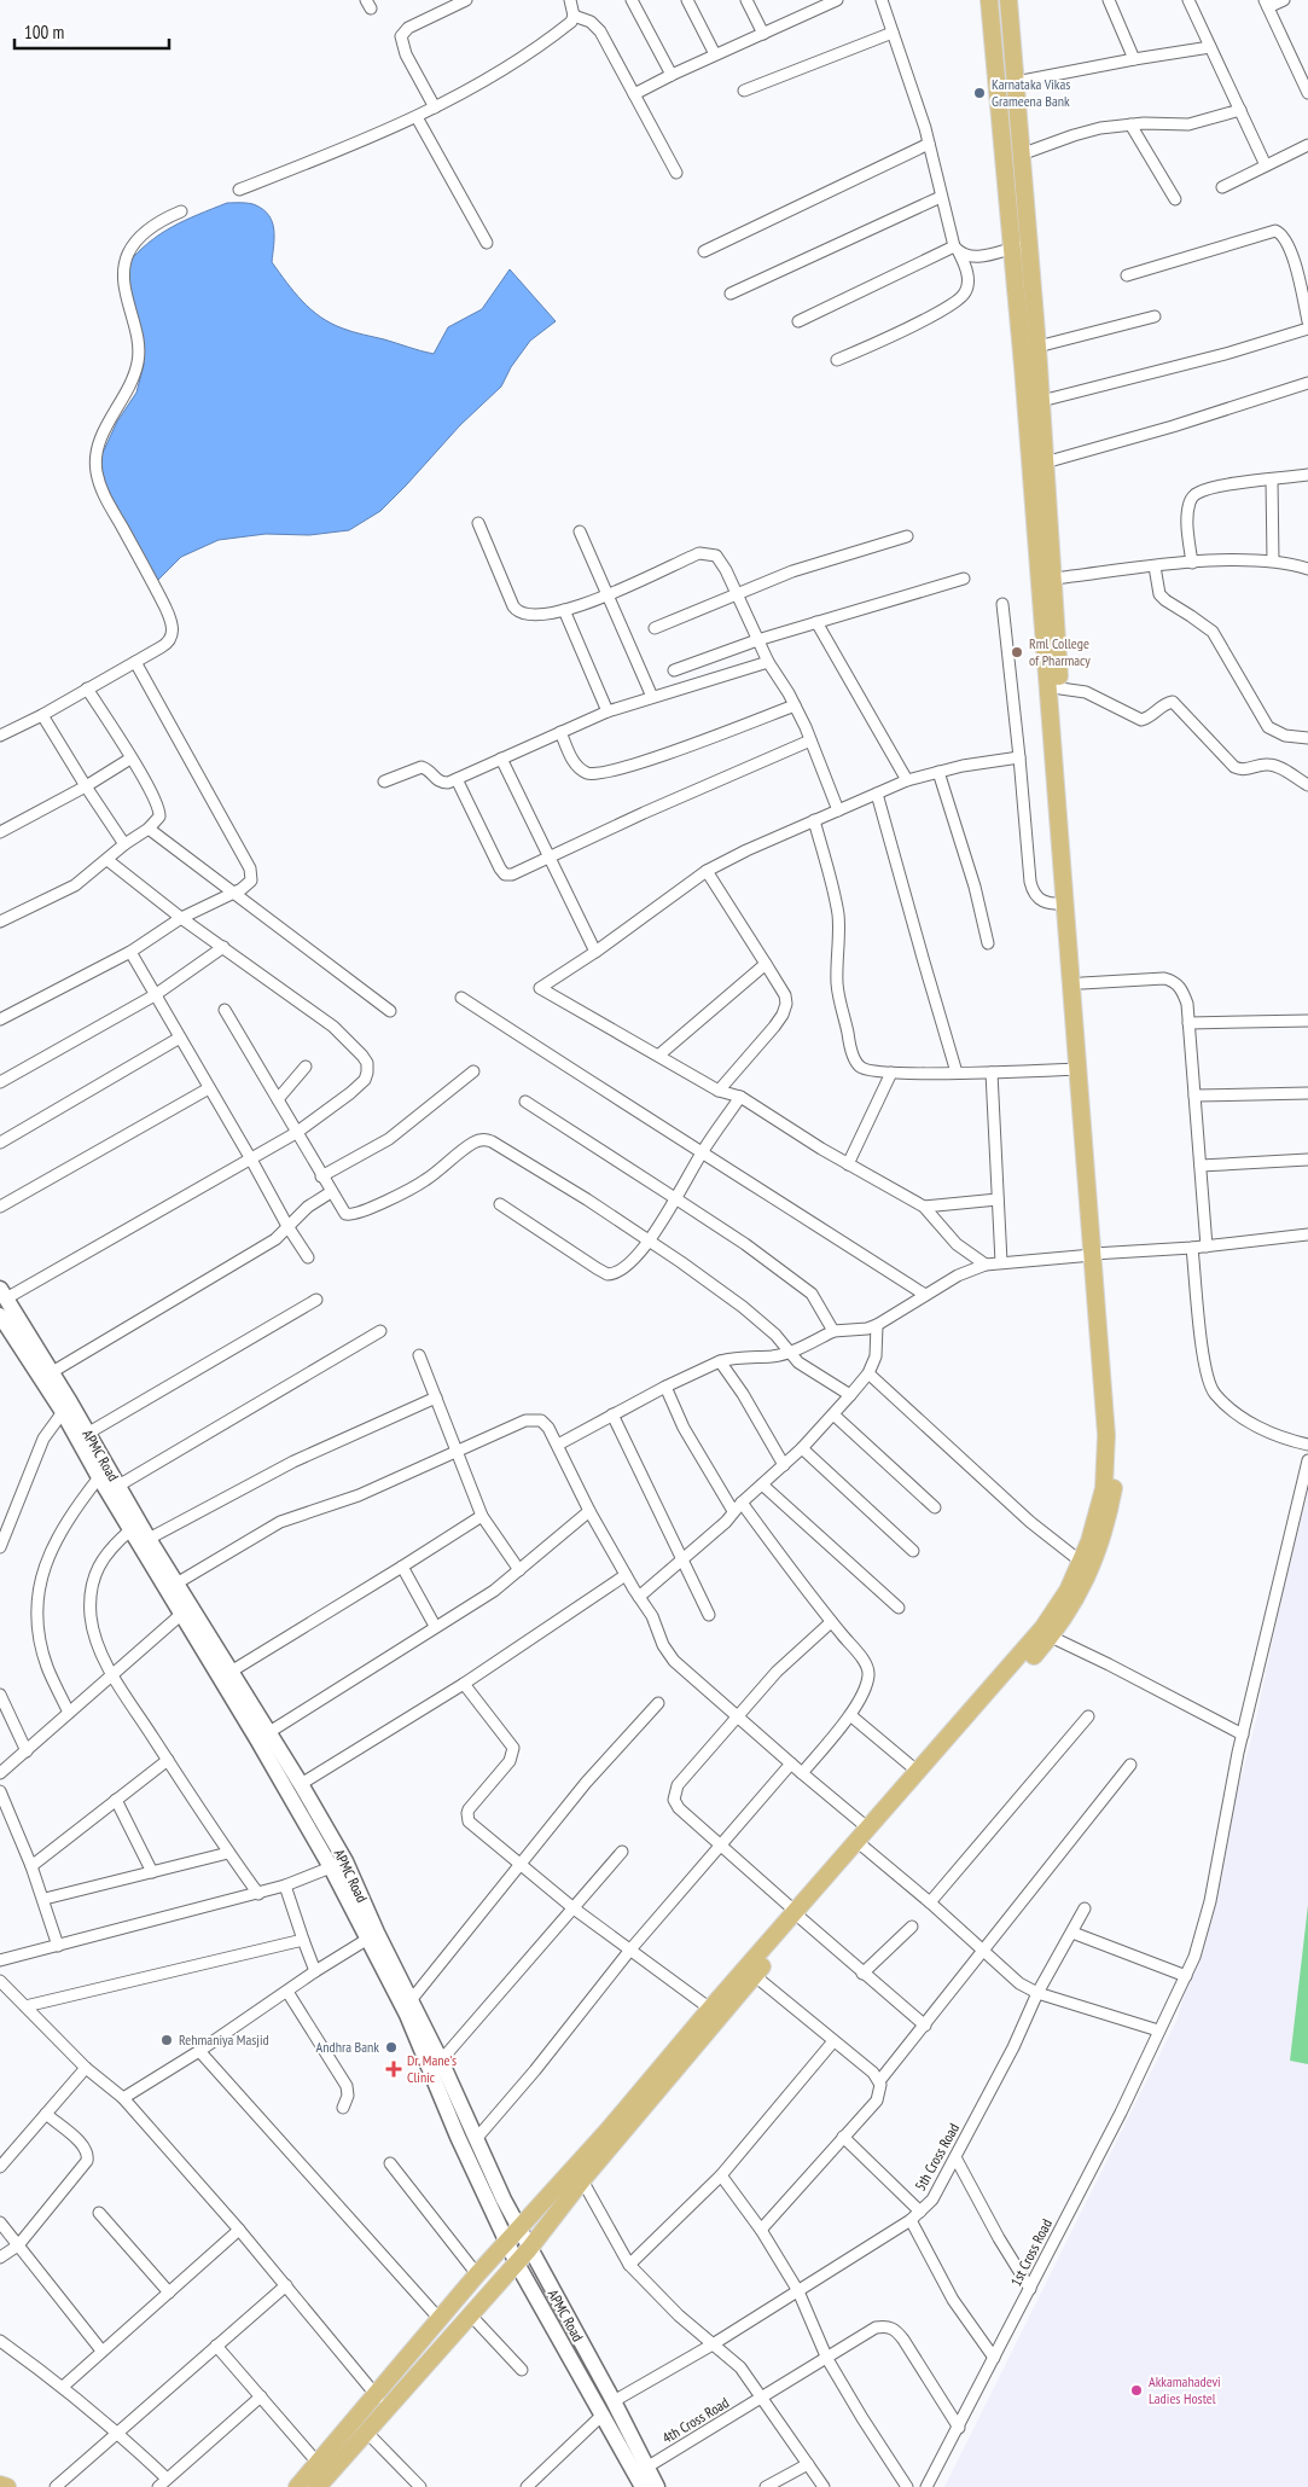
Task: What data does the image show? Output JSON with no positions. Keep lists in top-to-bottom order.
{
  "streets": {
    "street": [
      "APMC Road",
      "5th Cross Road",
      "1st Cross Road",
      "4th Cross Road"
    ]
  },
  "crossings": [
    ["APMC Road", "5th Cross Road"],
    ["APMC Road", "4th Cross Road"],
    ["1st Cross Road", "4th Cross Road"]
  ],
  "places": {
    "other": [
      "Karnataka Vikas Grameena Bank",
      "Rml College of Pharmacy",
      "Rehmaniya Masjid",
      "Andhra Bank",
      "Akkamahadevi Ladies Hostel"
    ],
    "health": ["Dr. Mane's Clinic"]
  },
  "scale_bar": "100 m"
}
